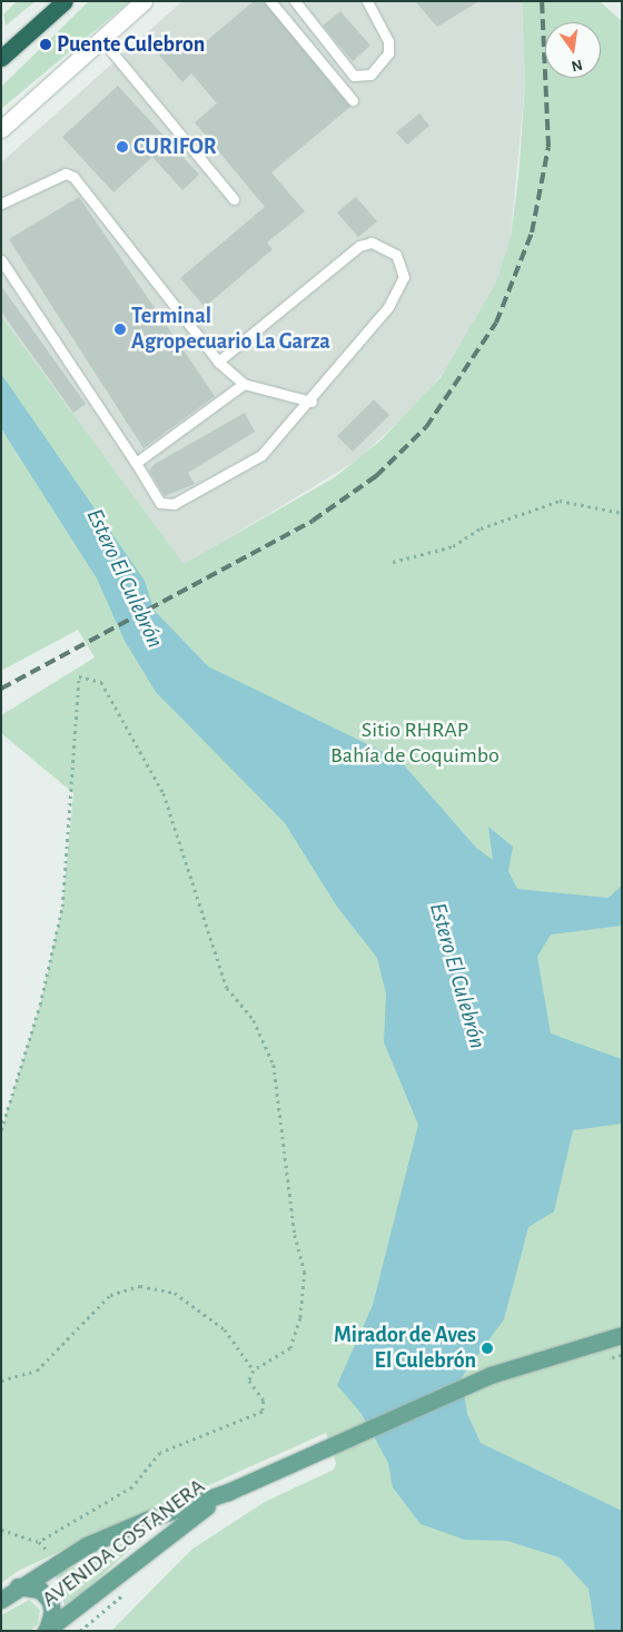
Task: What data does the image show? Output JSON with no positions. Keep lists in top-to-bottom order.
{
  "streets": {
    "main road": ["AVENIDA COSTANERA"]
  },
  "water": ["Estero El Culebrón"],
  "parks": ["Sitio RHRAP Bahía de Coquimbo"],
  "places": [
    "Puente Culebron",
    "CURIFOR",
    "Terminal Agropecuario La Garza",
    "Mirador de Aves El Culebrón"
  ],
  "north": "bottom"
}
